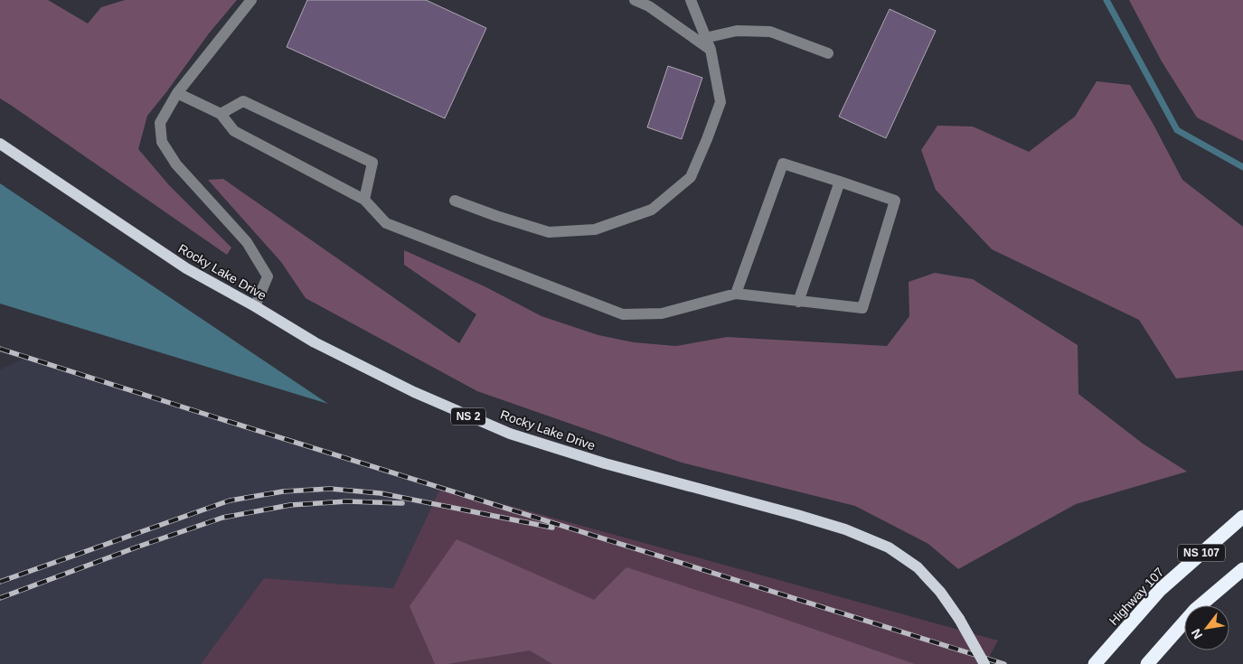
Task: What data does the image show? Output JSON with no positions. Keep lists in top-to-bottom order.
{
  "streets": {
    "highway": ["NS 107", "Highway 107"],
    "main road": ["Rocky Lake Drive", "NS 2"]
  },
  "north": "bottom left"
}
